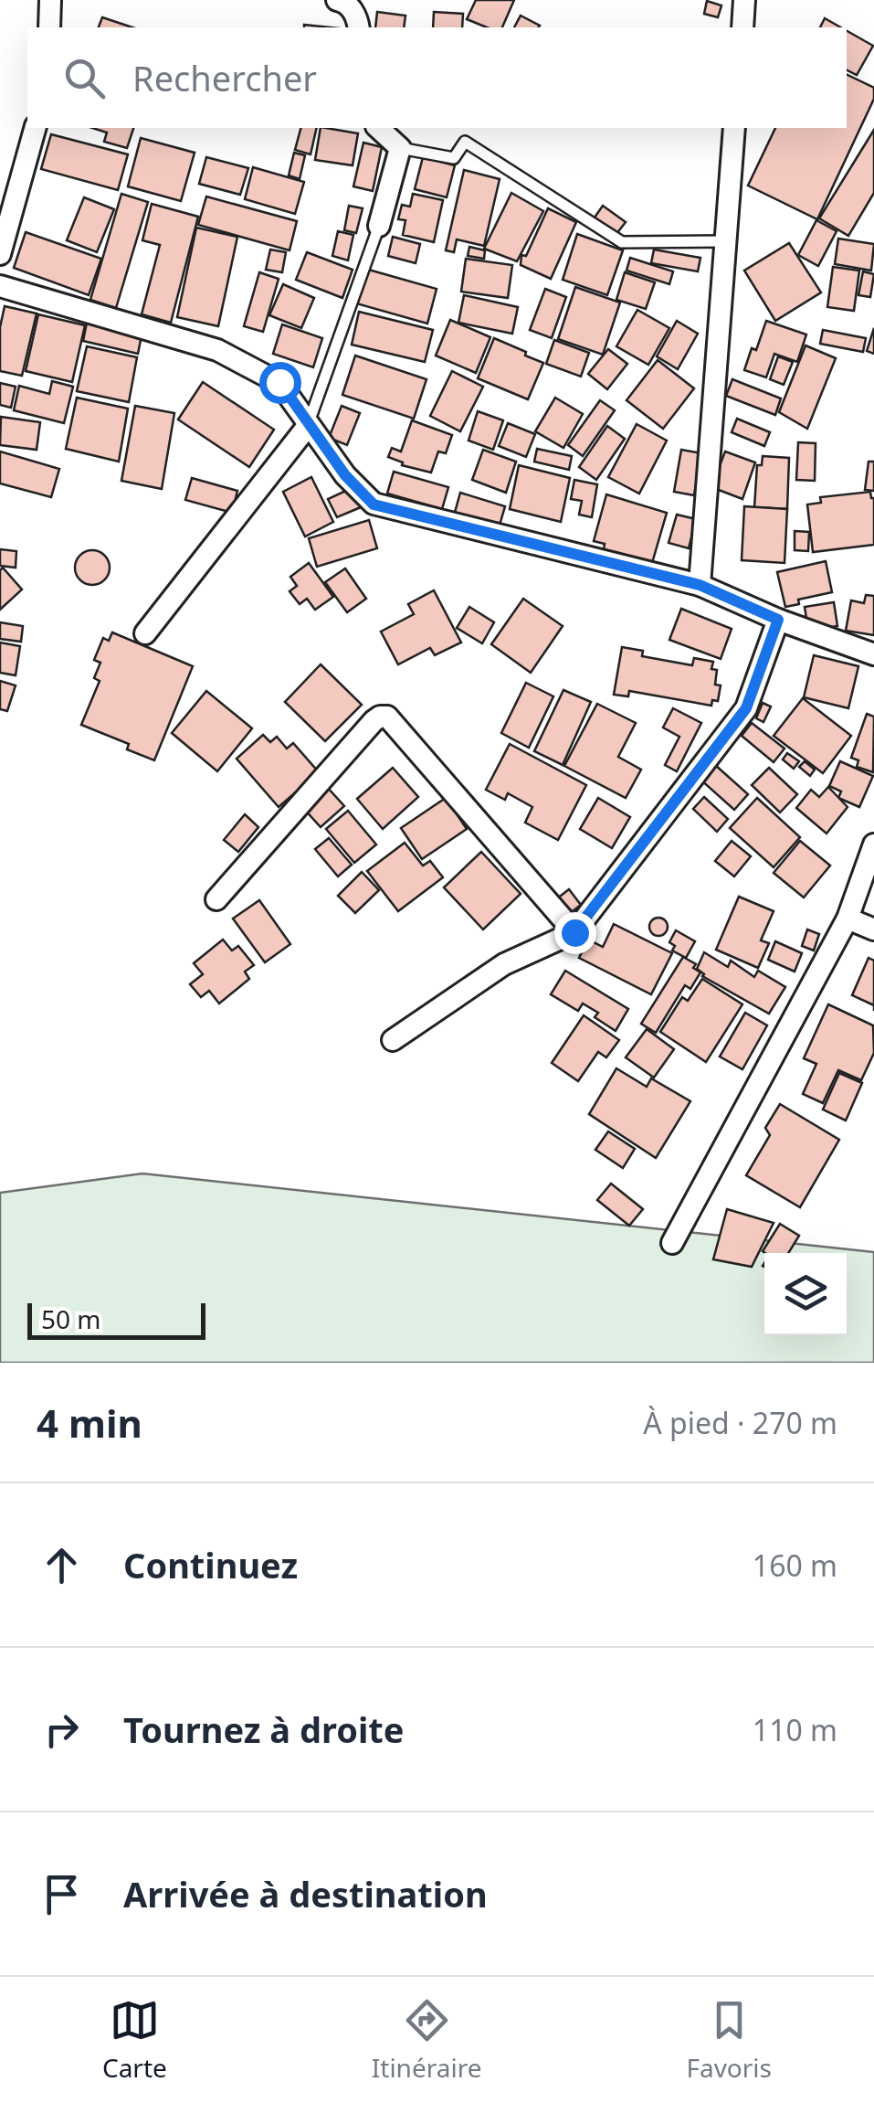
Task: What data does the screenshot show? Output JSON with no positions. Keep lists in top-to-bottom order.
{
  "scale_bar": "50 m",
  "page": {
    "search": "Rechercher",
    "scale": "50 m",
    "heading": ["4 min", "À pied · 270 m"],
    "list": [
      ["Continuez", "160 m"],
      ["Tournez à droite", "110 m"],
      "Arrivée à destination"
    ],
    "nav": ["Carte", "Itinéraire", "Favoris"]
  }
}
